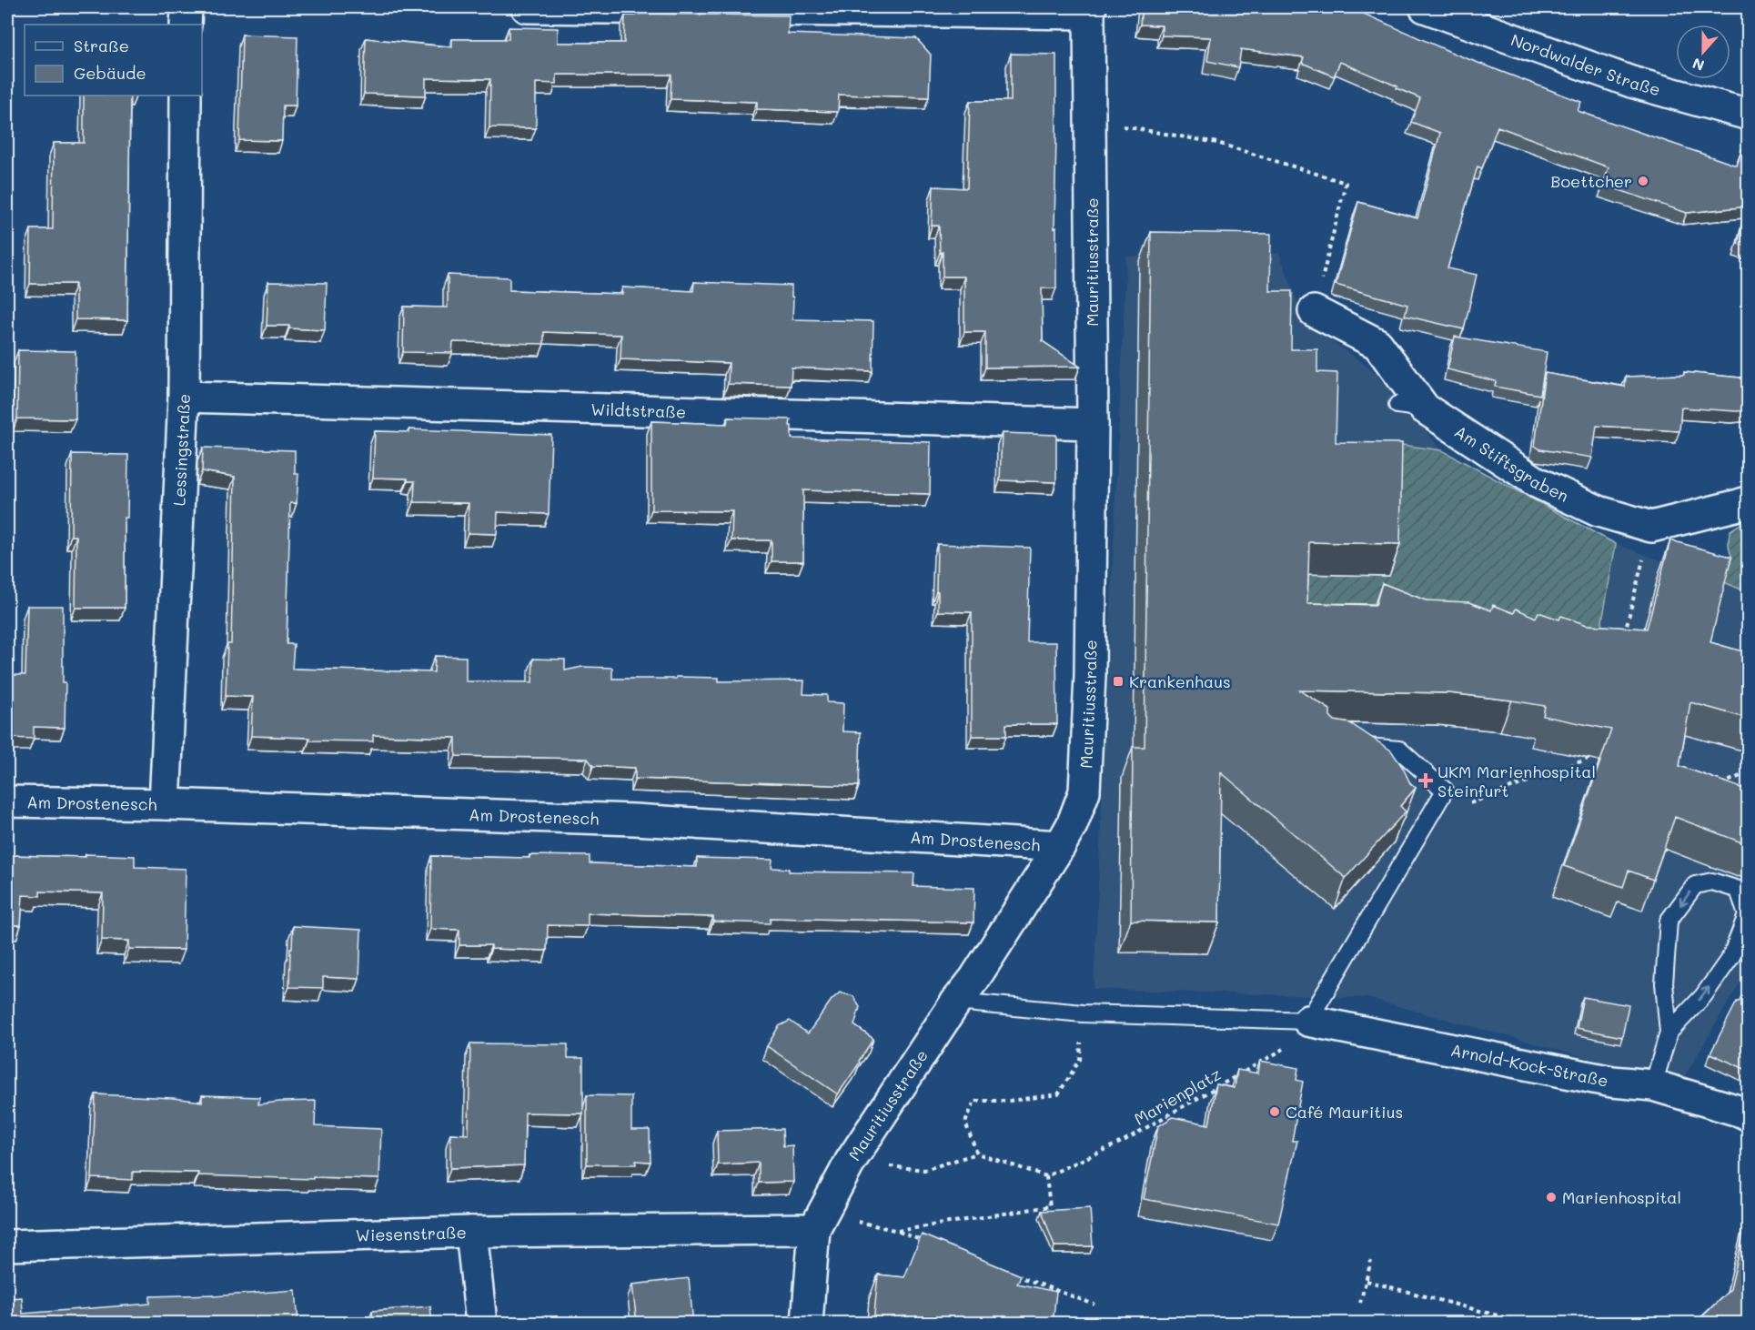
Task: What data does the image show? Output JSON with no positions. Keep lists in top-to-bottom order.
{
  "streets": {
    "street": [
      "Nordwalder Straße",
      "Mauritiusstraße",
      "Wildtstraße",
      "Lessingstraße",
      "Am Stiftsgraben",
      "Am Drostenesch",
      "Arnold-Kock-Straße",
      "Wiesenstraße"
    ],
    "path": ["Marienplatz"]
  },
  "crossings": [
    ["Mauritiusstraße", "Wildtstraße"],
    ["Mauritiusstraße", "Am Drostenesch"],
    ["Mauritiusstraße", "Wiesenstraße"],
    ["Wildtstraße", "Lessingstraße"],
    ["Lessingstraße", "Am Drostenesch"],
    ["Arnold-Kock-Straße", "Marienplatz"]
  ],
  "places": {
    "other": ["Boettcher", "Café Mauritius", "Marienhospital"],
    "transit": ["Krankenhaus"],
    "health": ["UKM Marienhospital Steinfurt"]
  },
  "legend": ["Straße", "Gebäude"],
  "north": "bottom"
}
